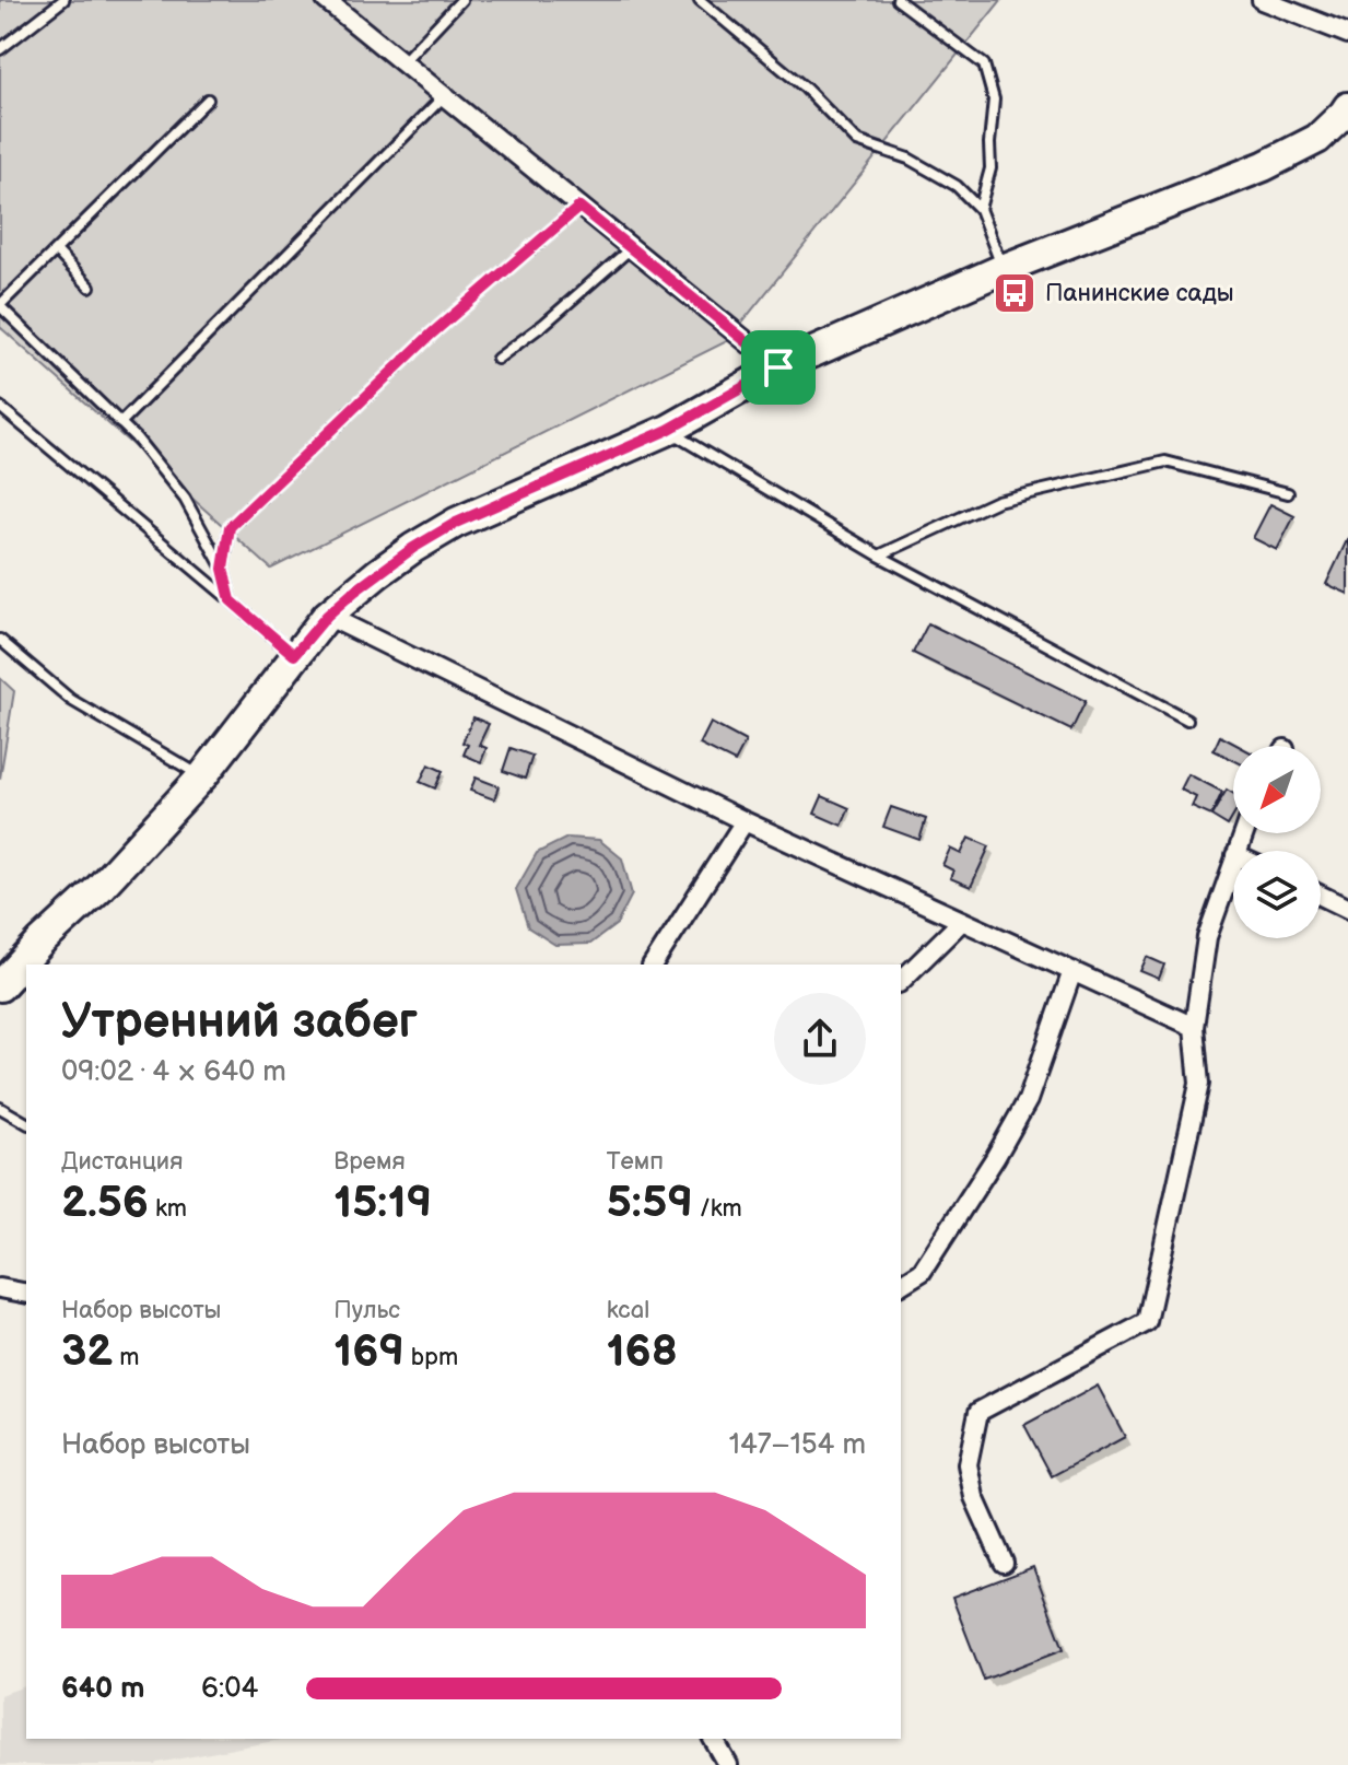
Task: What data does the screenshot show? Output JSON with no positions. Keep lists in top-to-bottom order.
{
  "places": {
    "bus stop": ["Панинские сады"]
  },
  "north": "bottom left",
  "page": {
    "heading": ["Утренний забег", "09:02 · 4 × 640 m"],
    "stats": [
      ["Дистанция", "2.56 km"],
      ["Время", "15:19"],
      ["Темп", "5:59 /km"],
      ["Набор высоты", "32 m"],
      ["Пульс", "169 bpm"],
      ["kcal", "168"]
    ],
    "chart": ["Набор высоты", "147–154 m"],
    "list": [
      {
        "name": "640 m",
        "note": "6:04"
      }
    ]
  }
}
